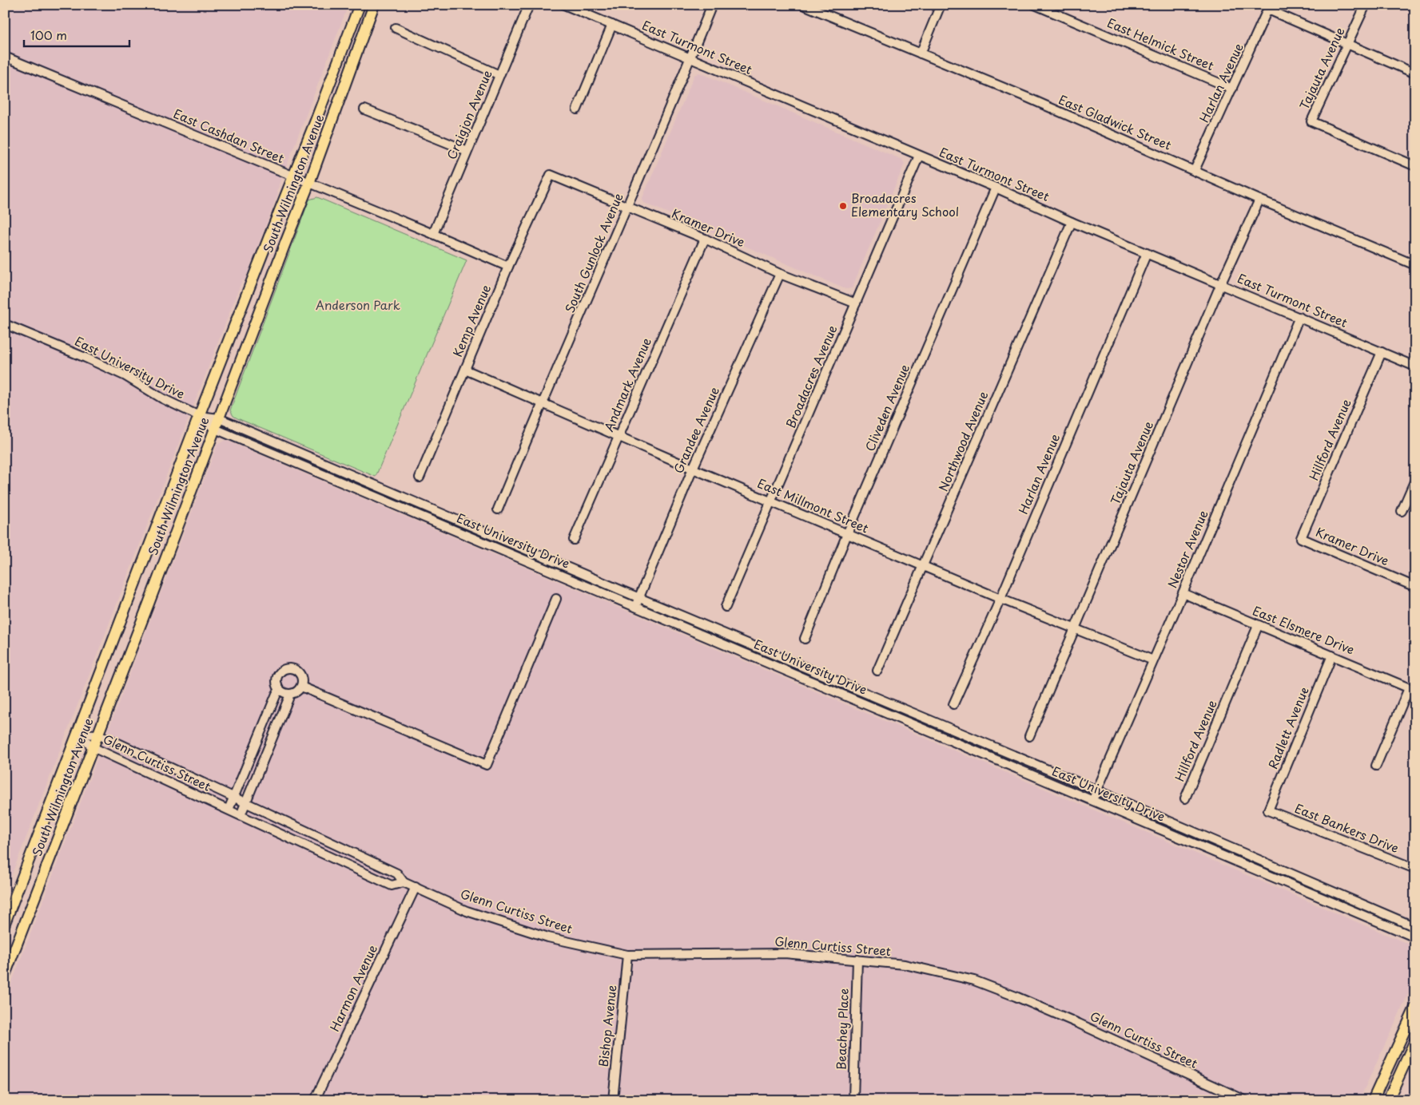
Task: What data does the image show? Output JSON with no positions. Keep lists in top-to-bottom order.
{
  "streets": {
    "main road": ["South Wilmington Avenue"],
    "street": [
      "East Helmick Street",
      "East Turmont Street",
      "Tajauta Avenue",
      "Harlan Avenue",
      "Craigjon Avenue",
      "East Gladwick Street",
      "East Cashdan Street",
      "Kramer Drive",
      "South Gunlock Avenue",
      "Kemp Avenue",
      "East University Drive",
      "Broadacres Avenue",
      "Andmark Avenue",
      "Cliveden Avenue",
      "Grandee Avenue",
      "Hillford Avenue",
      "Northwood Avenue",
      "East Millmont Street",
      "Nestor Avenue",
      "East Elsmere Drive",
      "Radlett Avenue",
      "Glenn Curtiss Street",
      "East Bankers Drive",
      "Harmon Avenue",
      "Bishop Avenue",
      "Beachey Place"
    ]
  },
  "crossings": [
    ["East Helmick Street", "Harlan Avenue"],
    ["East Turmont Street", "Tajauta Avenue"],
    ["East Turmont Street", "Harlan Avenue"],
    ["East Turmont Street", "South Gunlock Avenue"],
    ["East Turmont Street", "Broadacres Avenue"],
    ["East Turmont Street", "Cliveden Avenue"],
    ["East Turmont Street", "Hillford Avenue"],
    ["East Turmont Street", "Northwood Avenue"],
    ["East Turmont Street", "Nestor Avenue"],
    ["Tajauta Avenue", "East Gladwick Street"],
    ["Tajauta Avenue", "East Millmont Street"],
    ["Harlan Avenue", "East Gladwick Street"],
    ["Harlan Avenue", "East Millmont Street"],
    ["Craigjon Avenue", "East Cashdan Street"],
    ["East Cashdan Street", "South Wilmington Avenue"],
    ["East Cashdan Street", "Kemp Avenue"],
    ["South Wilmington Avenue", "East University Drive"],
    ["South Wilmington Avenue", "Glenn Curtiss Street"],
    ["Kramer Drive", "South Gunlock Avenue"],
    ["Kramer Drive", "Kemp Avenue"],
    ["Kramer Drive", "Broadacres Avenue"],
    ["Kramer Drive", "Andmark Avenue"],
    ["Kramer Drive", "Grandee Avenue"],
    ["Kramer Drive", "Hillford Avenue"],
    ["South Gunlock Avenue", "East Millmont Street"],
    ["Kemp Avenue", "East Millmont Street"],
    ["East University Drive", "Grandee Avenue"],
    ["East University Drive", "Nestor Avenue"],
    ["Broadacres Avenue", "East Millmont Street"],
    ["Andmark Avenue", "East Millmont Street"],
    ["Cliveden Avenue", "East Millmont Street"],
    ["Grandee Avenue", "East Millmont Street"],
    ["Hillford Avenue", "East Elsmere Drive"],
    ["Northwood Avenue", "East Millmont Street"],
    ["East Millmont Street", "Nestor Avenue"],
    ["Nestor Avenue", "East Elsmere Drive"],
    ["East Elsmere Drive", "Radlett Avenue"],
    ["Radlett Avenue", "East Bankers Drive"],
    ["Glenn Curtiss Street", "Harmon Avenue"],
    ["Glenn Curtiss Street", "Bishop Avenue"],
    ["Glenn Curtiss Street", "Beachey Place"]
  ],
  "parks": ["Anderson Park"],
  "places": ["Broadacres Elementary School"],
  "scale_bar": "100 m"
}
